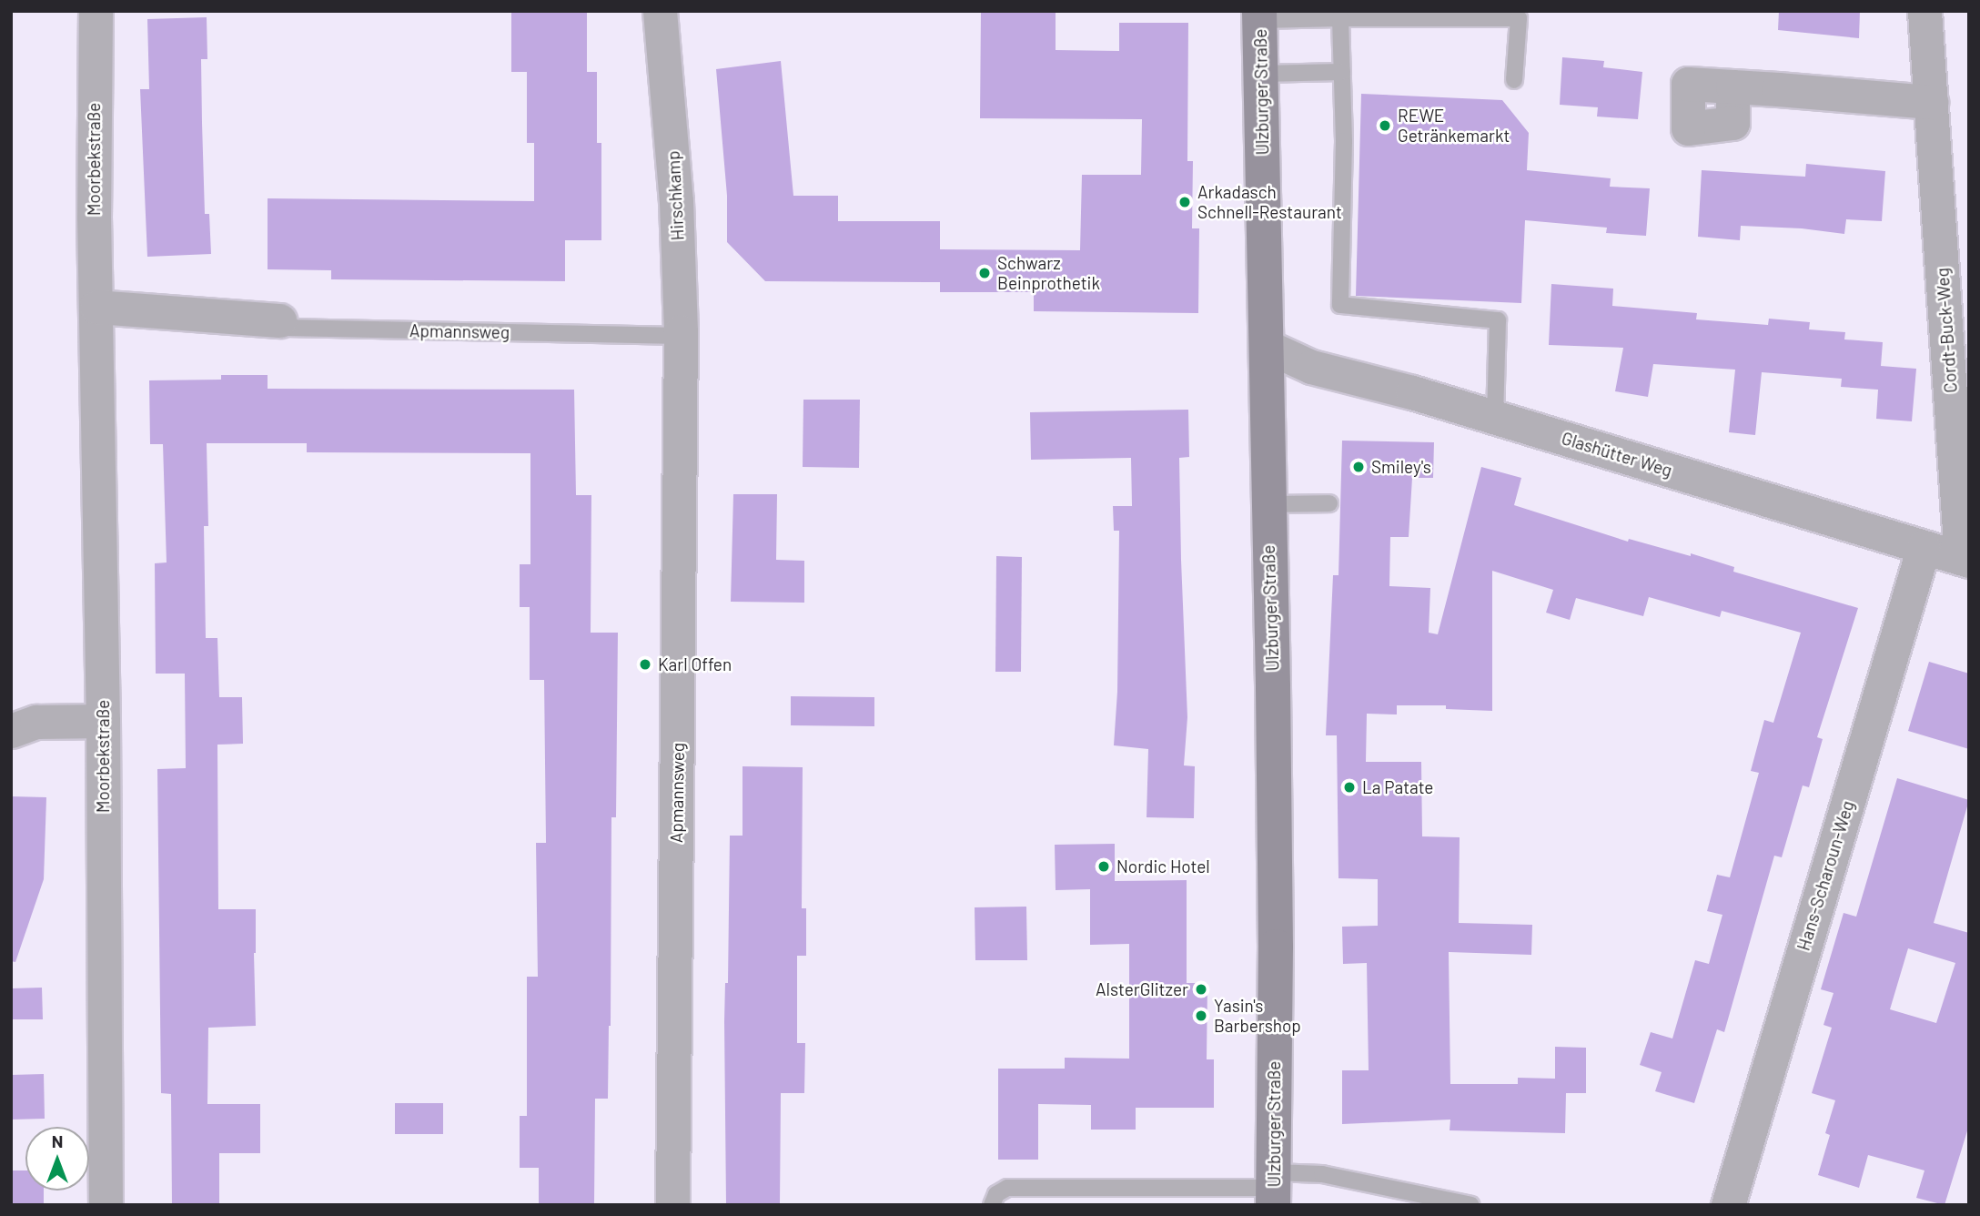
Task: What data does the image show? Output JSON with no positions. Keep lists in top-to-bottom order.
{
  "streets": {
    "main road": ["Ulzburger Straße"],
    "street": [
      "Moorbekstraße",
      "Hirschkamp",
      "Cordt-Buck-Weg",
      "Apmannsweg",
      "Glashütter Weg",
      "Hans-Scharoun-Weg"
    ]
  },
  "crossings": [
    ["Ulzburger Straße", "Glashütter Weg"],
    ["Hirschkamp", "Apmannsweg"],
    ["Cordt-Buck-Weg", "Glashütter Weg"],
    ["Glashütter Weg", "Hans-Scharoun-Weg"]
  ],
  "places": [
    "REWE Getränkemarkt",
    "Arkadasch Schnell-Restaurant",
    "Schwarz Beinprothetik",
    "Smiley's",
    "Karl Offen",
    "La Patate",
    "Nordic Hotel",
    "AlsterGlitzer",
    "Yasin's Barbershop"
  ],
  "north": "top"
}
